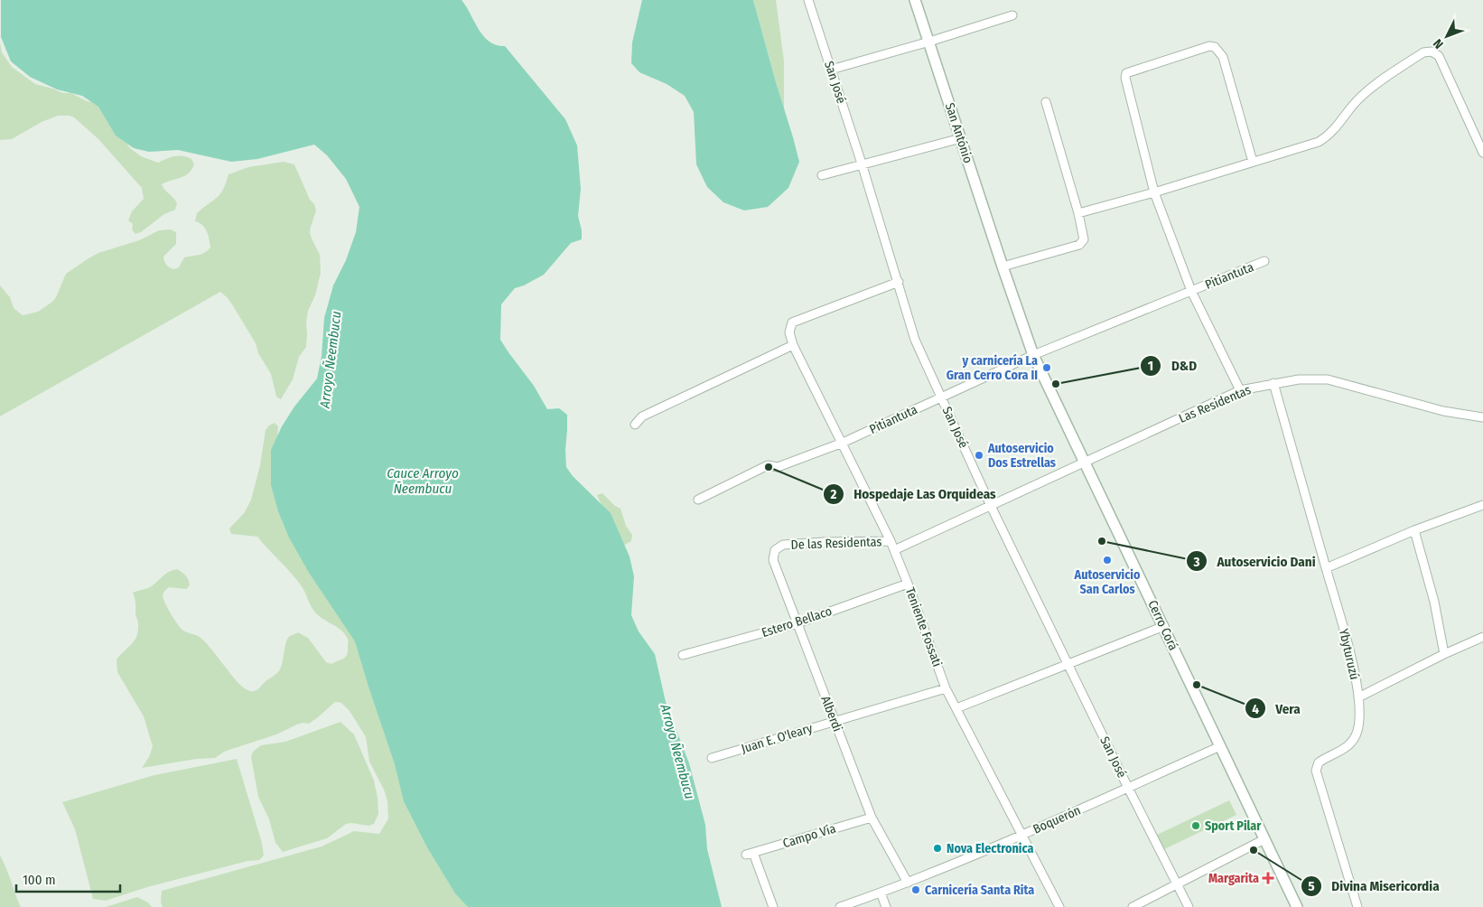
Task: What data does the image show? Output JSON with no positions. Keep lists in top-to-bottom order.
{
  "streets": {
    "street": [
      "San José",
      "San António",
      "Pitiantuta",
      "Las Residentas",
      "De las Residentas",
      "Estero Bellaco",
      "Cerro Corá",
      "Teniente Fossati",
      "Ybyturuzú",
      "Alberdi",
      "Juan E. O'leary",
      "Boquerón",
      "Campo Vía"
    ]
  },
  "crossings": [
    ["San José", "Pitiantuta"],
    ["San José", "De las Residentas"],
    ["San José", "Boquerón"],
    ["San António", "Cerro Corá"],
    ["Pitiantuta", "Cerro Corá"],
    ["Pitiantuta", "Teniente Fossati"],
    ["Las Residentas", "De las Residentas"],
    ["Las Residentas", "Cerro Corá"],
    ["Las Residentas", "Ybyturuzú"],
    ["De las Residentas", "Cerro Corá"],
    ["De las Residentas", "Teniente Fossati"],
    ["De las Residentas", "Alberdi"],
    ["Estero Bellaco", "Teniente Fossati"],
    ["Estero Bellaco", "Alberdi"],
    ["Cerro Corá", "Boquerón"],
    ["Teniente Fossati", "Juan E. O'leary"],
    ["Teniente Fossati", "Boquerón"],
    ["Alberdi", "Juan E. O'leary"],
    ["Alberdi", "Boquerón"],
    ["Alberdi", "Campo Vía"]
  ],
  "water": ["Arroyo Ñeembucu", "Cauce Arroyo Ñeembucu"],
  "places": {
    "other": [
      "y carnicería La Gran Cerro Cora II",
      "D&D",
      "Autoservicio Dos Estrellas",
      "Hospedaje Las Orquideas",
      "Autoservicio Dani",
      "Autoservicio San Carlos",
      "Vera",
      "Sport Pilar",
      "Nova Electronica",
      "Divina Misericordia",
      "Carnicería Santa Rita"
    ],
    "health": ["Margarita"]
  },
  "scale_bar": "100 m",
  "north": "bottom left"
}
